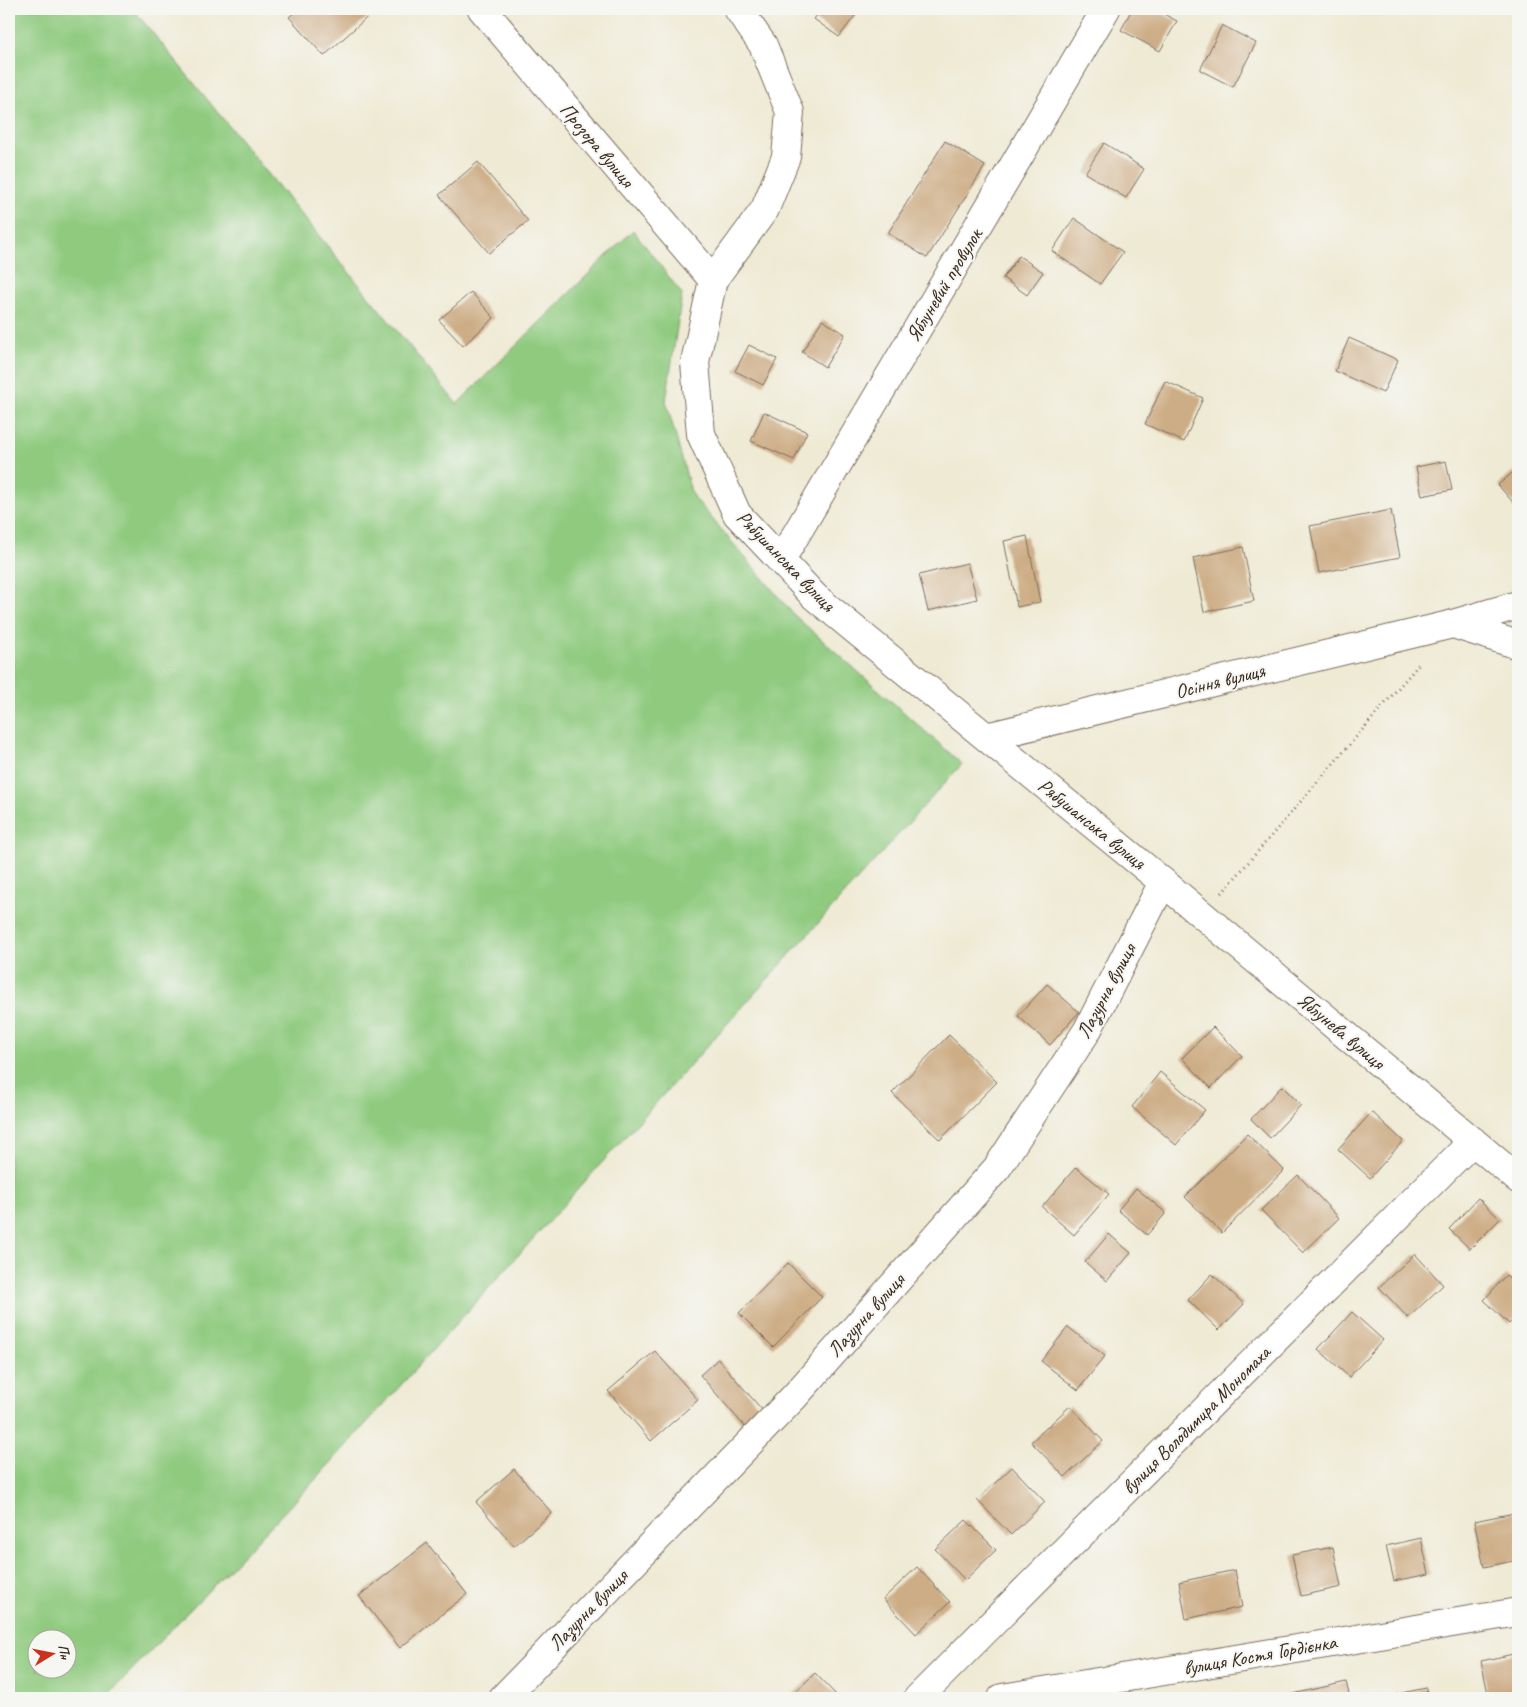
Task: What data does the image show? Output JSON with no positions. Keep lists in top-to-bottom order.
{
  "streets": {
    "street": [
      "Прозора вулиця",
      "Яблуневий провулок",
      "Рябушанська вулиця",
      "Осіння вулиця",
      "Лазурна вулиця",
      "Яблунева вулиця",
      "вулиця Володимира Мономаха",
      "вулиця Костя Гордієнка"
    ]
  },
  "crossings": [
    ["Прозора вулиця", "Рябушанська вулиця"],
    ["Яблуневий провулок", "Рябушанська вулиця"],
    ["Рябушанська вулиця", "Осіння вулиця"],
    ["Рябушанська вулиця", "Лазурна вулиця"],
    ["Рябушанська вулиця", "Яблунева вулиця"],
    ["Лазурна вулиця", "Яблунева вулиця"],
    ["Яблунева вулиця", "вулиця Володимира Мономаха"]
  ],
  "north": "right"
}
